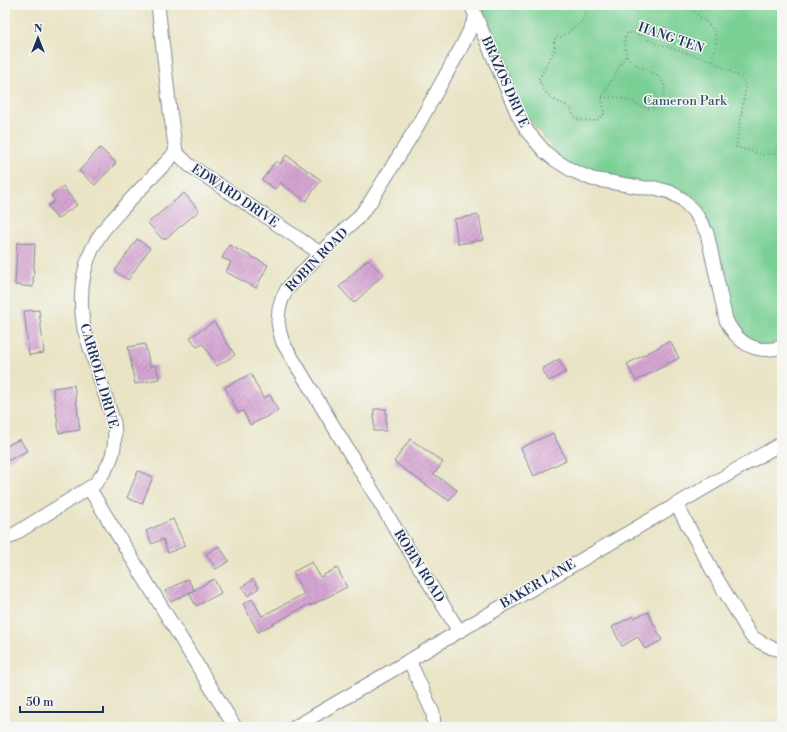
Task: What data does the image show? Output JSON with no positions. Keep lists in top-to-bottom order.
{
  "streets": {
    "street": [
      "BRAZOS DRIVE",
      "EDWARD DRIVE",
      "ROBIN ROAD",
      "CARROLL DRIVE",
      "BAKER LANE"
    ],
    "path": ["HANG TEN"]
  },
  "crossings": [
    ["BRAZOS DRIVE", "ROBIN ROAD"],
    ["EDWARD DRIVE", "ROBIN ROAD"],
    ["EDWARD DRIVE", "CARROLL DRIVE"],
    ["ROBIN ROAD", "BAKER LANE"]
  ],
  "parks": ["Cameron Park"],
  "scale_bar": "50 m",
  "north": "top"
}
